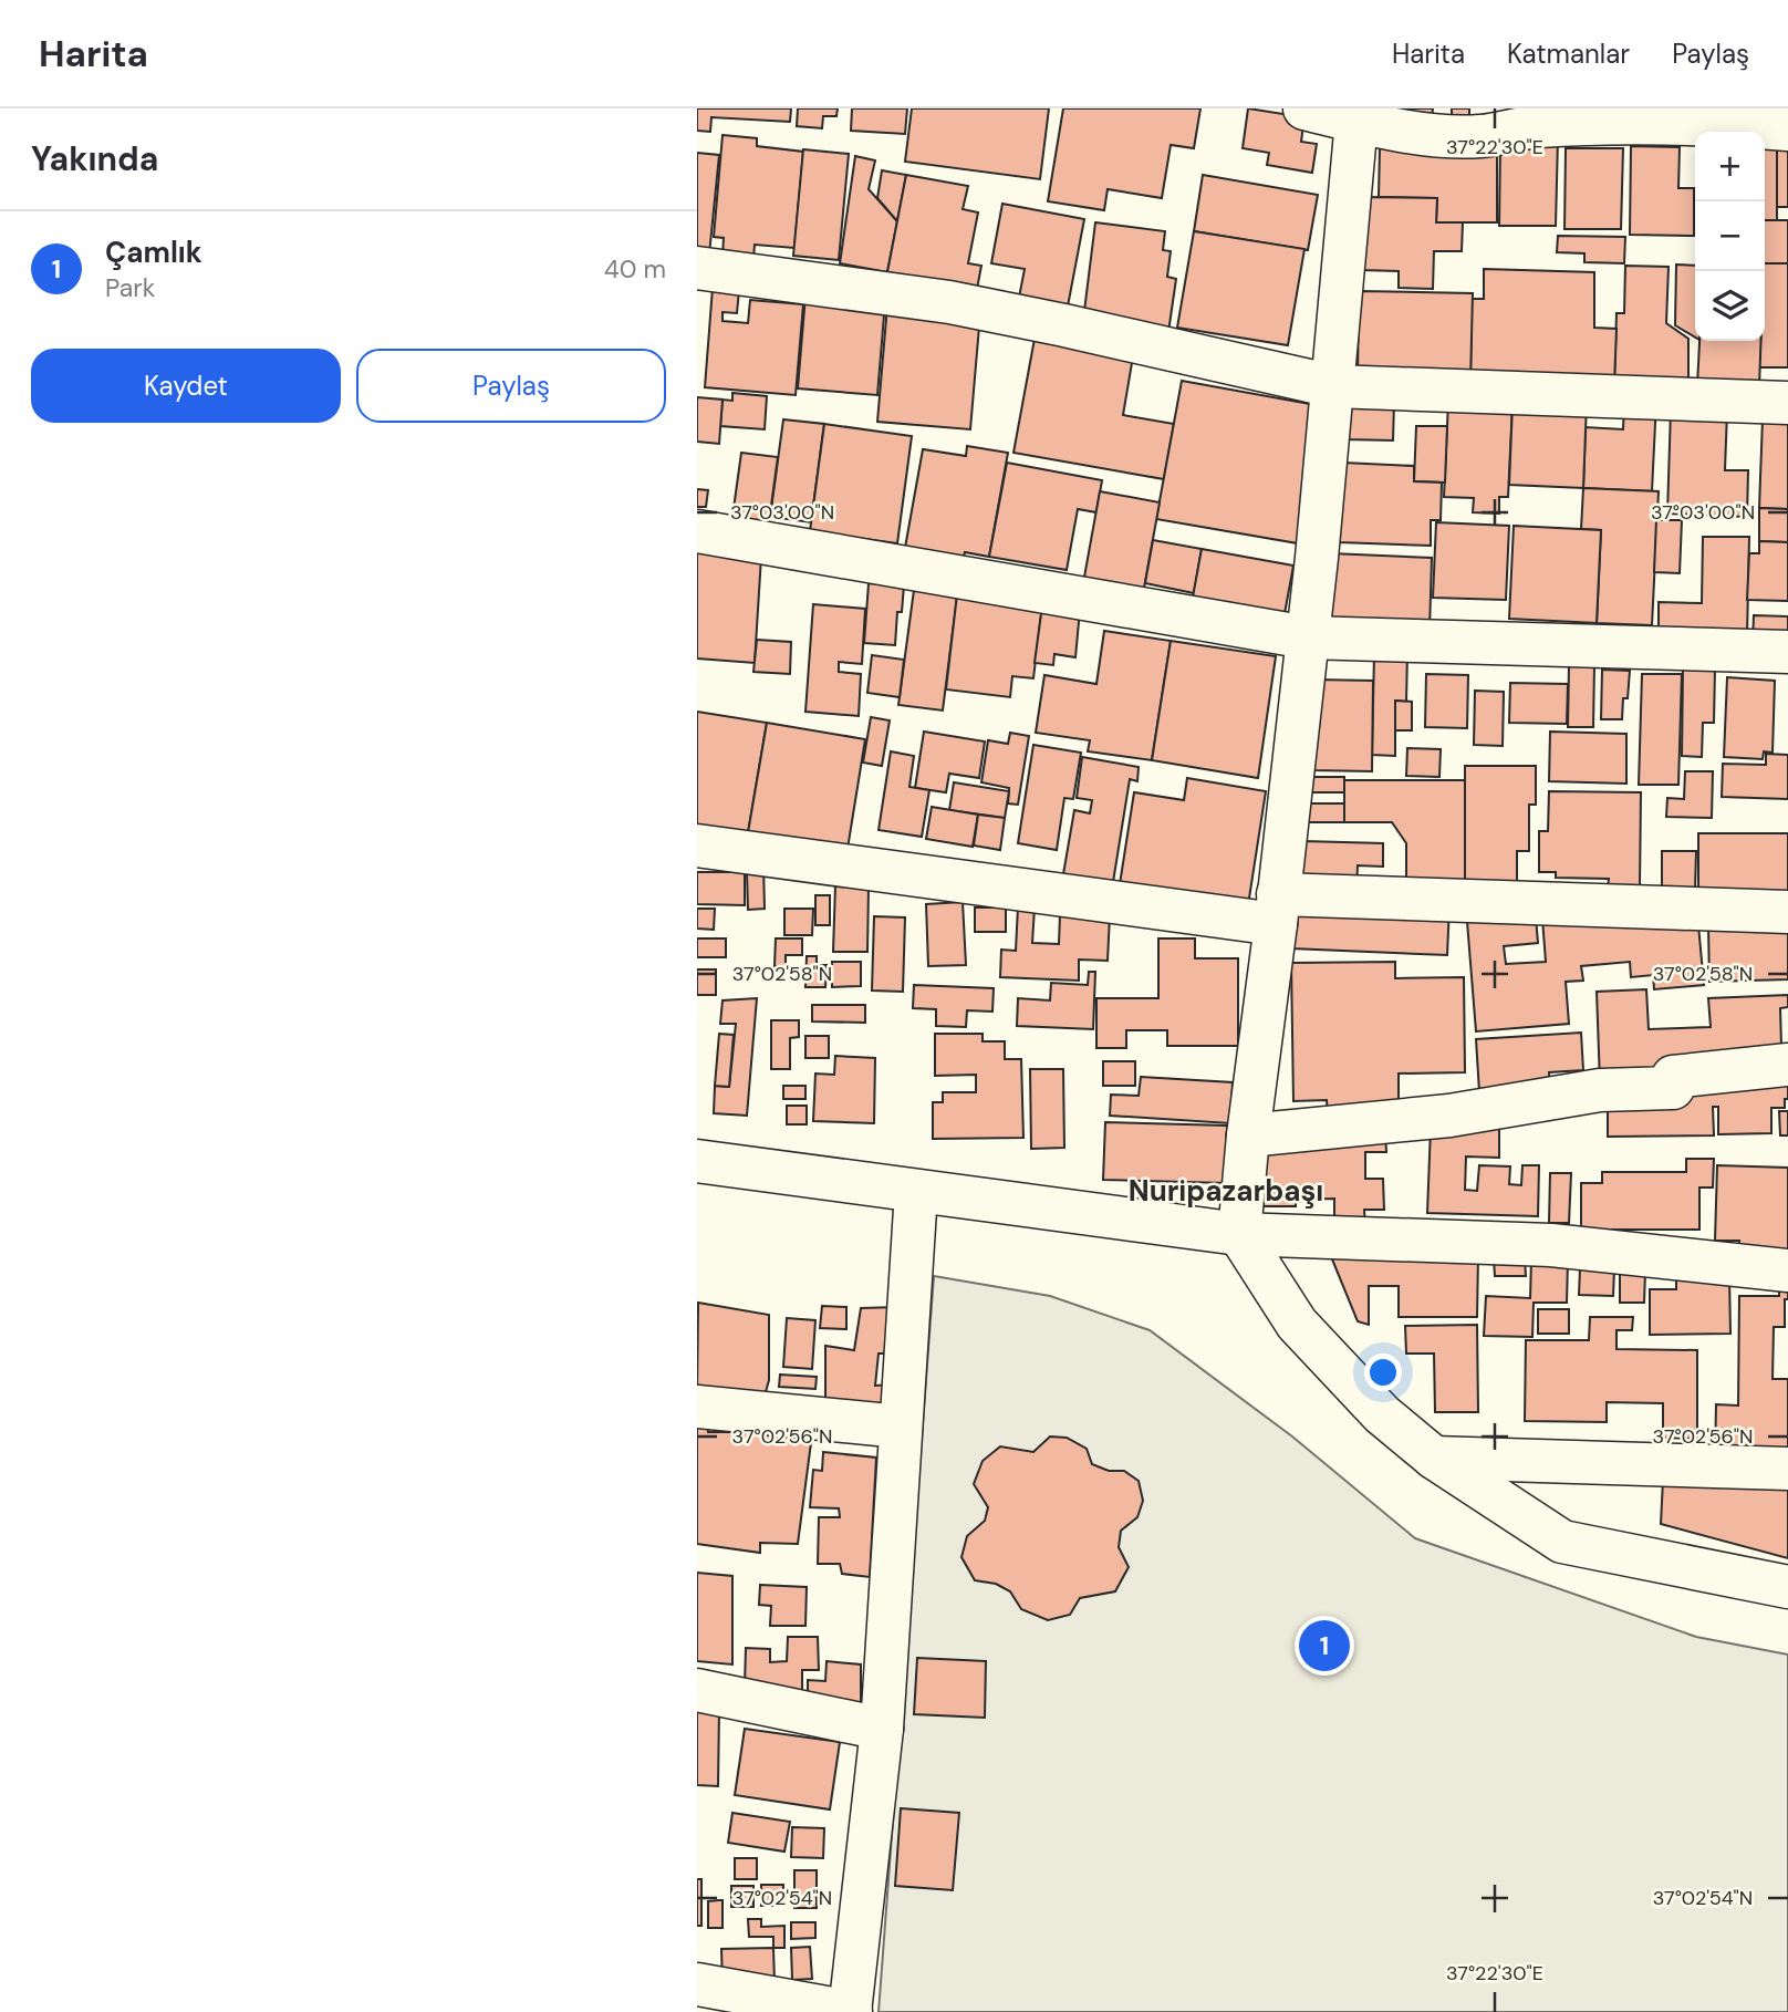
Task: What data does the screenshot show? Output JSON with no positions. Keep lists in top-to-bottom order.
{
  "districts": ["Nuripazarbaşı"],
  "page": {
    "header": "Harita",
    "nav": ["Harita", "Katmanlar", "Paylaş"],
    "heading": "Yakında",
    "map_buttons": ["+", "−"],
    "list": [
      {
        "mark": "1",
        "name": "Çamlık",
        "note": "Park",
        "value": "40 m"
      }
    ],
    "buttons": ["Kaydet", "Paylaş"],
    "pins": "1"
  },
  "coordinates": [
    "37°22'30\"E",
    "37°03'00\"N",
    "37°02'58\"N",
    "37°02'56\"N",
    "37°02'54\"N"
  ]
}
